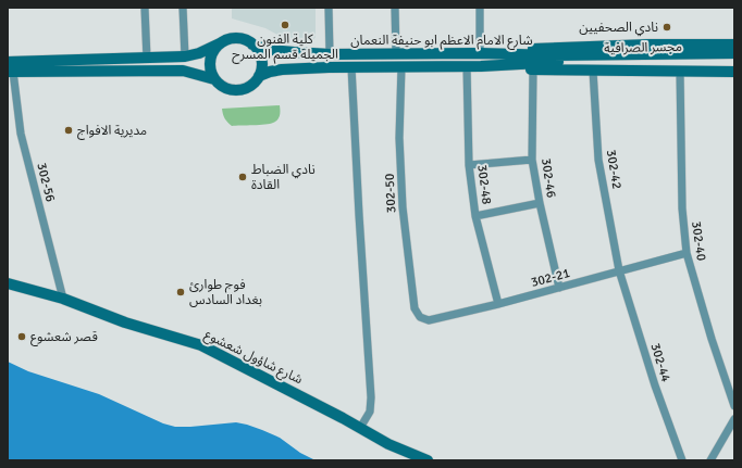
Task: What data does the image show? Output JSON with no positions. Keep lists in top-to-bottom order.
{
  "streets": {
    "main road": ["شارع الامام الاعظم ابو حنيفة النعمان", "مجسر الصرافية", "شارع شاؤول شعشوع"],
    "street": [
      "302-42",
      "302-46",
      "302-56",
      "302-48",
      "302-50",
      "302-40",
      "302-21",
      "302-44"
    ]
  },
  "crossings": [
    ["شارع الامام الاعظم ابو حنيفة النعمان", "مجسر الصرافية"],
    ["شارع الامام الاعظم ابو حنيفة النعمان", "302-48"],
    ["شارع الامام الاعظم ابو حنيفة النعمان", "302-50"],
    ["302-42", "302-21"],
    ["302-42", "302-44"],
    ["302-46", "302-21"],
    ["302-56", "شارع شاؤول شعشوع"],
    ["302-48", "302-21"],
    ["302-50", "302-21"],
    ["302-40", "302-21"],
    ["302-21", "302-44"]
  ],
  "places": [
    "كلية الفنون الجميلة قسم المسرح",
    "نادي الصحفيين",
    "مديرية الافواج",
    "نادي الضباط القادة",
    "فوج طوارئ بغداد السادس",
    "قصر شعشوع"
  ]
}
